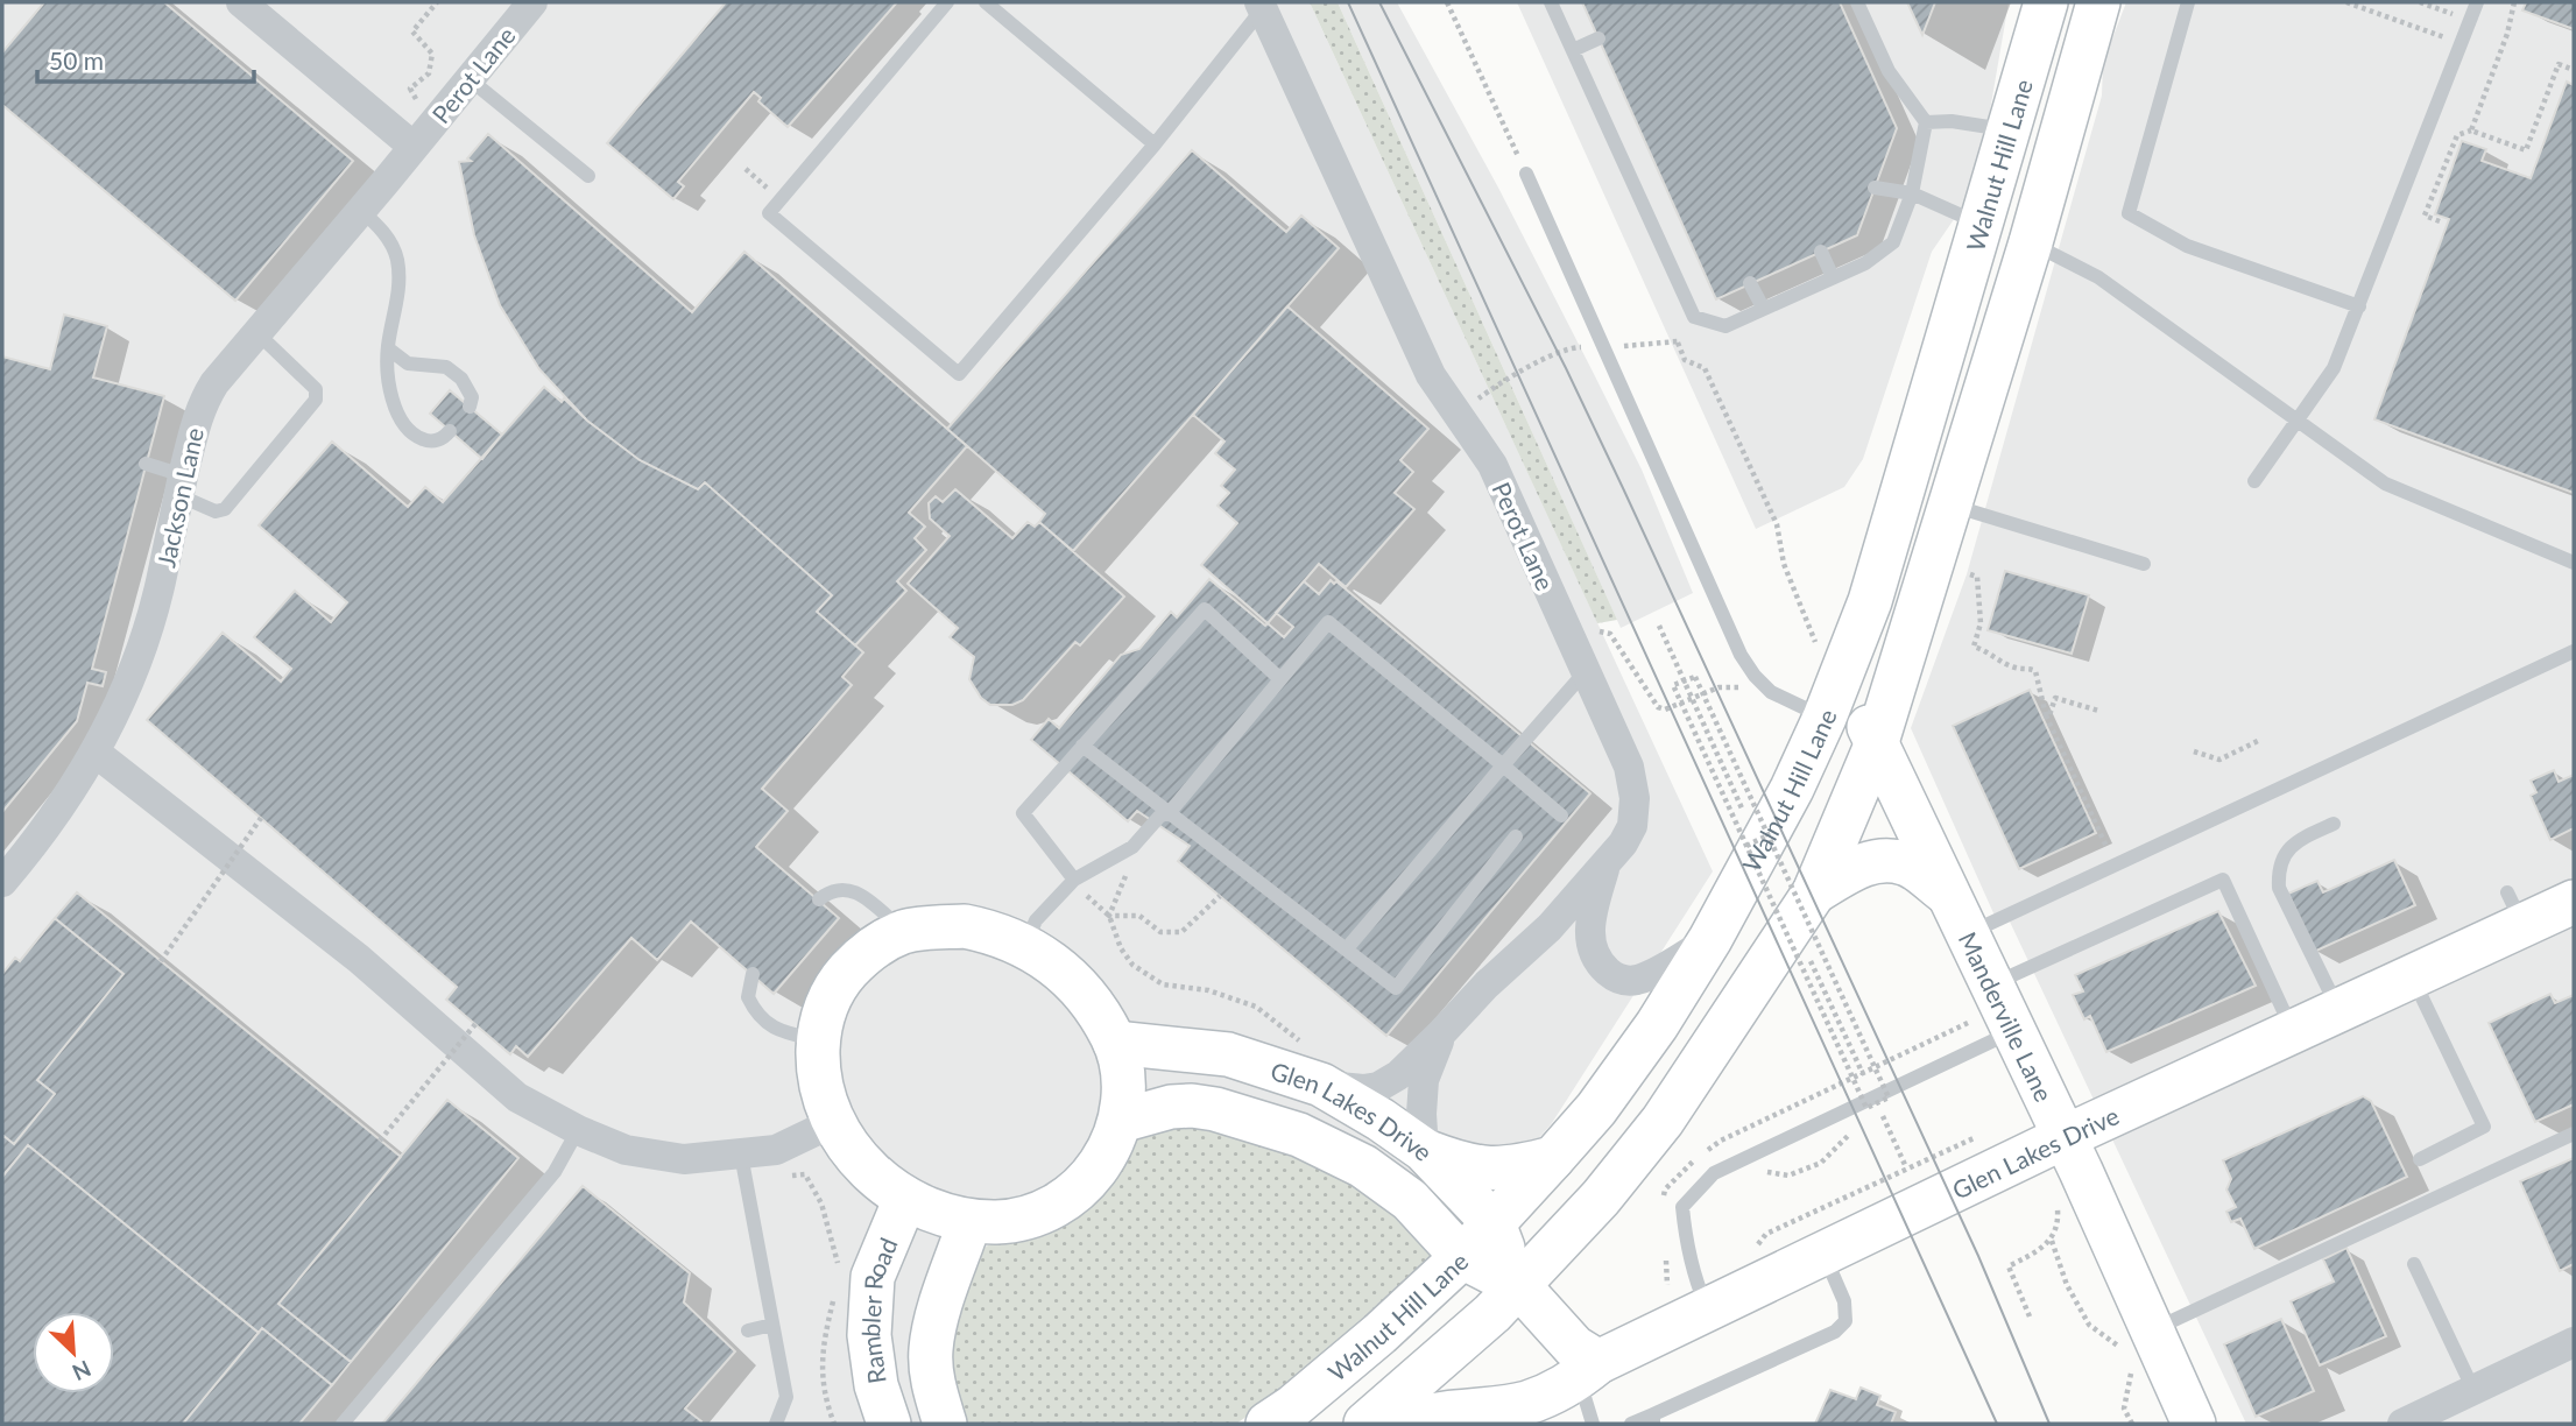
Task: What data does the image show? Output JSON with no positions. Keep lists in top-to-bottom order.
{
  "streets": {
    "street": [
      "Perot Lane",
      "Walnut Hill Lane",
      "Jackson Lane",
      "Manderville Lane",
      "Glen Lakes Drive",
      "Rambler Road"
    ]
  },
  "crossings": [
    ["Perot Lane", "Jackson Lane"],
    ["Walnut Hill Lane", "Manderville Lane"],
    ["Walnut Hill Lane", "Glen Lakes Drive"],
    ["Manderville Lane", "Glen Lakes Drive"]
  ],
  "scale_bar": "50 m",
  "north": "bottom right"
}
